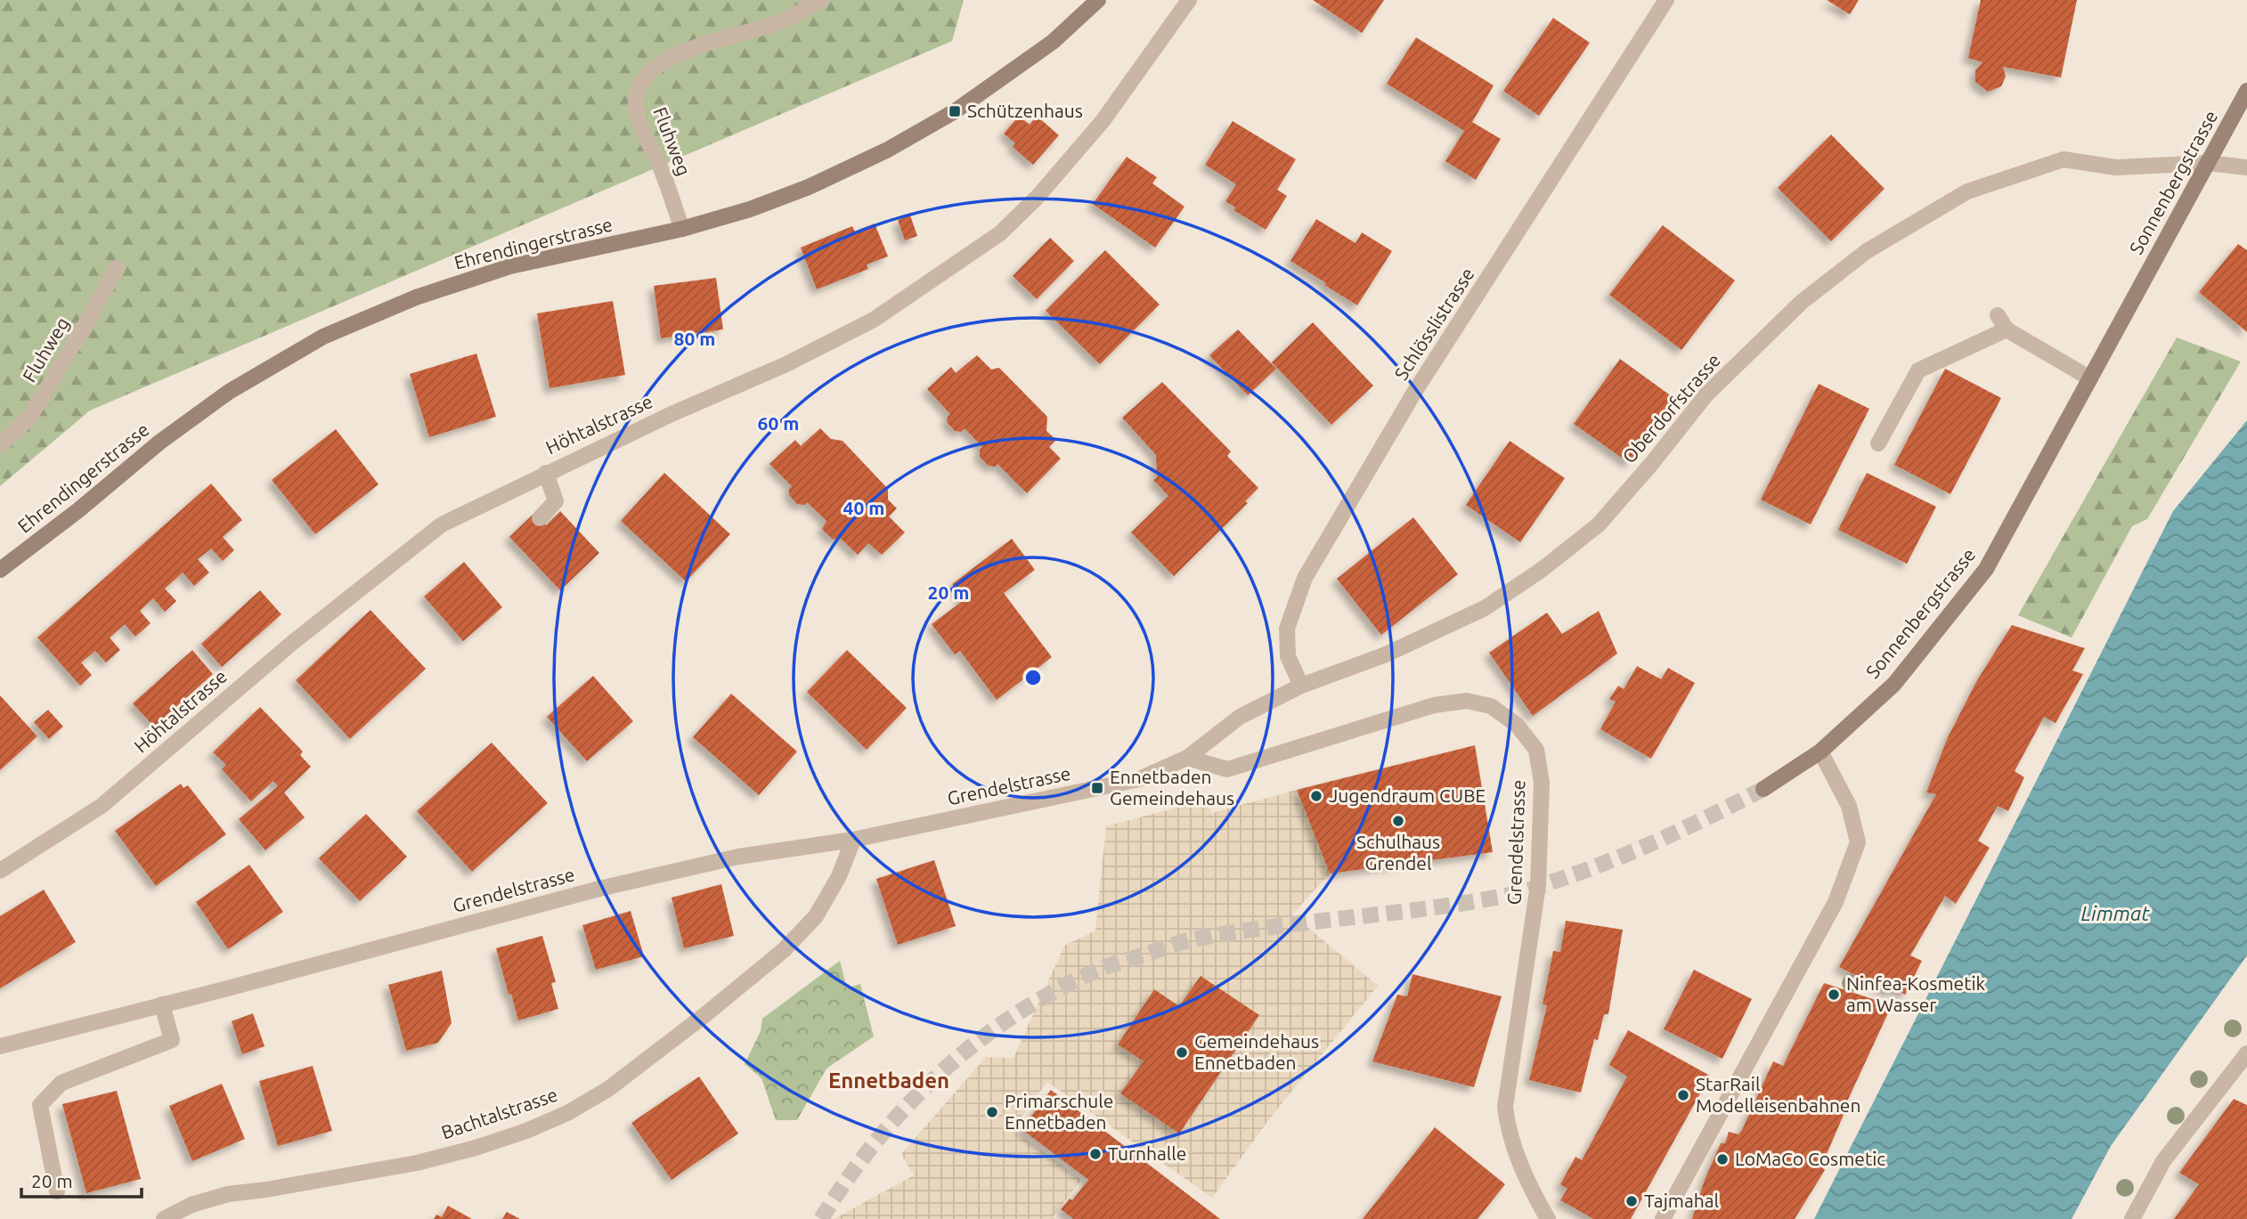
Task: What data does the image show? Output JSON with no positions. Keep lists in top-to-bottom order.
{
  "streets": {
    "main road": ["Sonnenbergstrasse", "Ehrendingerstrasse"],
    "street": [
      "Fluhweg",
      "Schlösslistrasse",
      "Oberdorfstrasse",
      "Höhtalstrasse",
      "Grendelstrasse",
      "Bachtalstrasse"
    ]
  },
  "crossings": [
    ["Fluhweg", "Ehrendingerstrasse"],
    ["Sonnenbergstrasse", "Oberdorfstrasse"],
    ["Schlösslistrasse", "Oberdorfstrasse"],
    ["Oberdorfstrasse", "Grendelstrasse"],
    ["Grendelstrasse", "Bachtalstrasse"]
  ],
  "districts": ["Ennetbaden"],
  "water": ["Limmat"],
  "places": {
    "transit": ["Schützenhaus", "Ennetbaden Gemeindehaus"],
    "other": [
      "Jugendraum CUBE",
      "Schulhaus Grendel",
      "Ninfea-Kosmetik am Wasser",
      "Gemeindehaus Ennetbaden",
      "StarRail Modelleisenbahnen",
      "Primarschule Ennetbaden",
      "Turnhalle",
      "LoMaCo Cosmetic",
      "Tajmahal"
    ]
  },
  "scale_bar": "20 m",
  "rings": [
    "80 m",
    "60 m",
    "40 m",
    "20 m"
  ]
}
